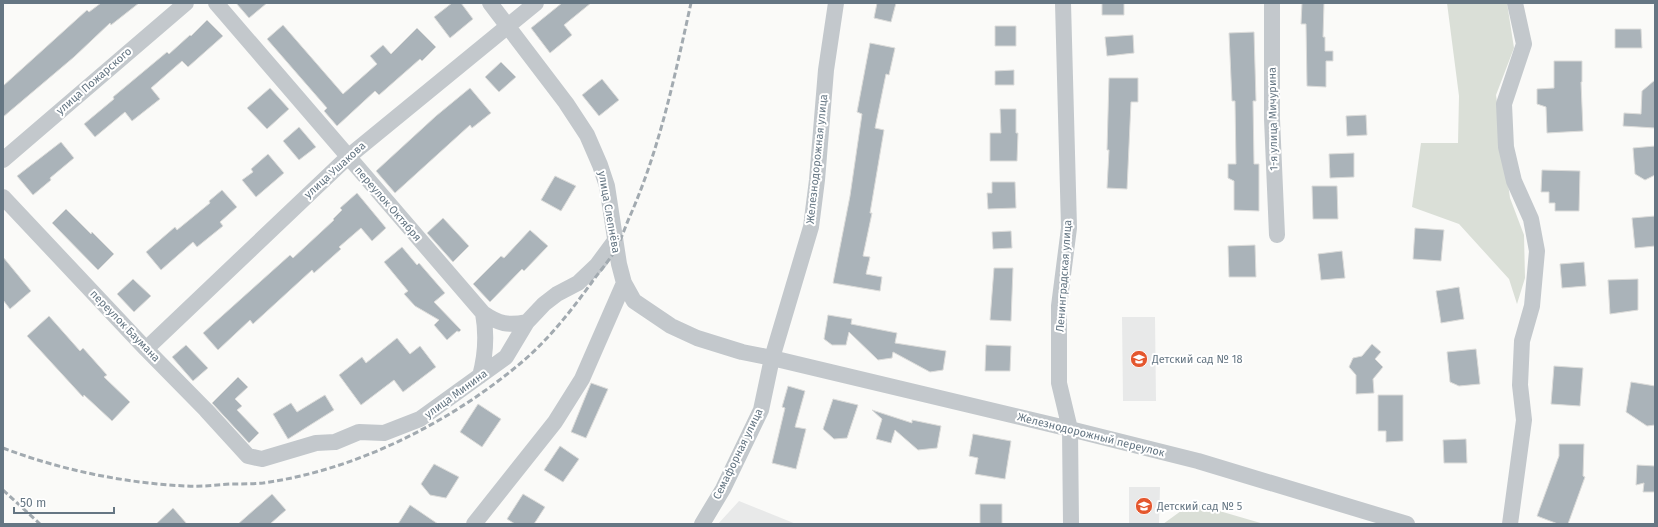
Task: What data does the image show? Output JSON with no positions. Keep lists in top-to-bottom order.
{
  "streets": {
    "street": [
      "улица Пожарского",
      "1-я улица Мичурина",
      "Железнодорожная улица",
      "улица Ушакова",
      "переулок Октября",
      "улица Слепнёва",
      "Ленинградская улица",
      "переулок Баумана",
      "улица Минина",
      "Железнодорожный переулок",
      "Семафорная улица"
    ]
  },
  "crossings": [
    ["Железнодорожная улица", "улица Слепнёва"],
    ["Железнодорожная улица", "Железнодорожный переулок"],
    ["Железнодорожная улица", "Семафорная улица"],
    ["улица Ушакова", "переулок Октября"],
    ["улица Ушакова", "улица Слепнёва"],
    ["улица Ушакова", "переулок Баумана"],
    ["переулок Октября", "улица Минина"],
    ["улица Слепнёва", "улица Минина"],
    ["улица Слепнёва", "Железнодорожный переулок"],
    ["улица Слепнёва", "Семафорная улица"],
    ["Ленинградская улица", "Железнодорожный переулок"],
    ["переулок Баумана", "улица Минина"],
    ["Железнодорожный переулок", "Семафорная улица"]
  ],
  "places": {
    "school or university": ["Детский сад № 18", "Детский сад № 5"]
  },
  "scale_bar": "50 m"
}
